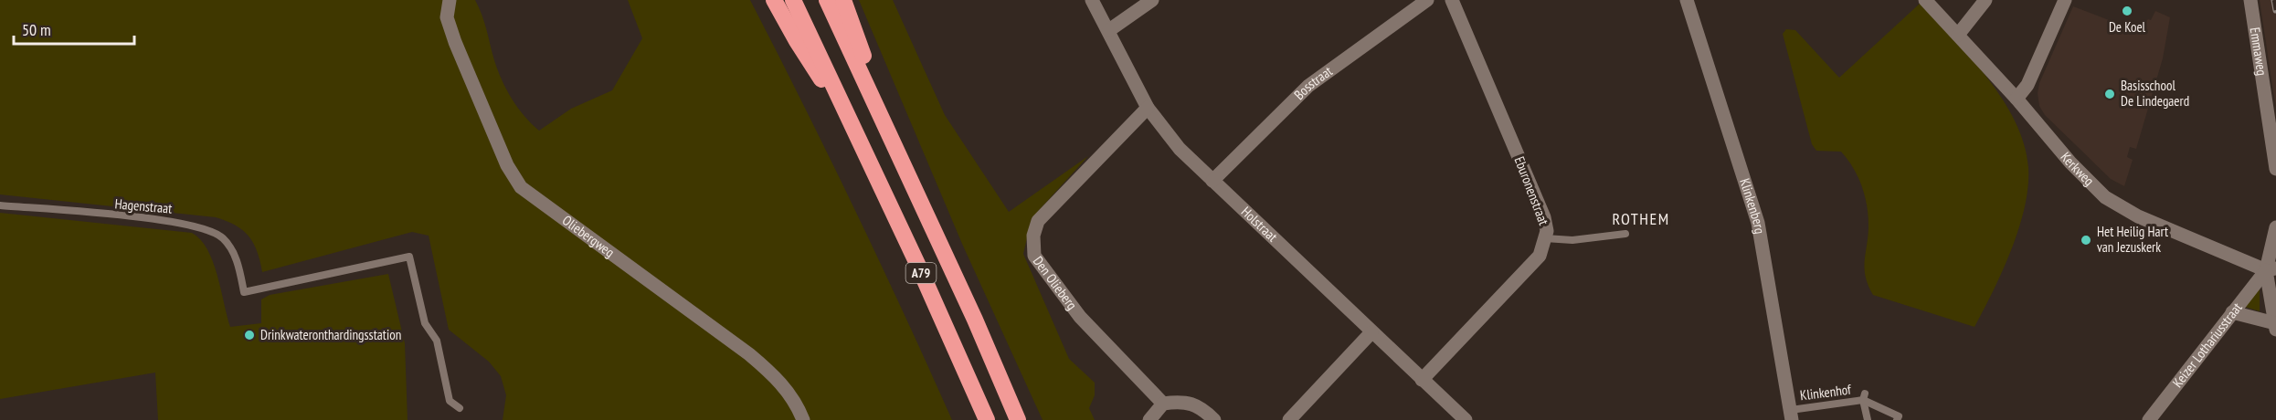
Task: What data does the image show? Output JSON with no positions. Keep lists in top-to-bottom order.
{
  "streets": {
    "highway": ["A79"],
    "street": [
      "Emmaweg",
      "Bosstraat",
      "Kerkweg",
      "Eburonenstraat",
      "Klinkenberg",
      "Holstraat",
      "Oliebergweg",
      "Den Olieberg",
      "Keizer Lothariusstraat"
    ],
    "lane": ["Hagenstraat", "Klinkenhof"]
  },
  "crossings": [
    ["Bosstraat", "Holstraat"],
    ["Kerkweg", "Keizer Lothariusstraat"],
    ["Eburonenstraat", "Holstraat"],
    ["Klinkenberg", "Klinkenhof"],
    ["Holstraat", "Den Olieberg"]
  ],
  "districts": ["ROTHEM"],
  "places": [
    "De Koel",
    "Basisschool De Lindegaerd",
    "Het Heilig Hart van Jezuskerk",
    "Drinkwateronthardingsstation"
  ],
  "scale_bar": "50 m"
}
